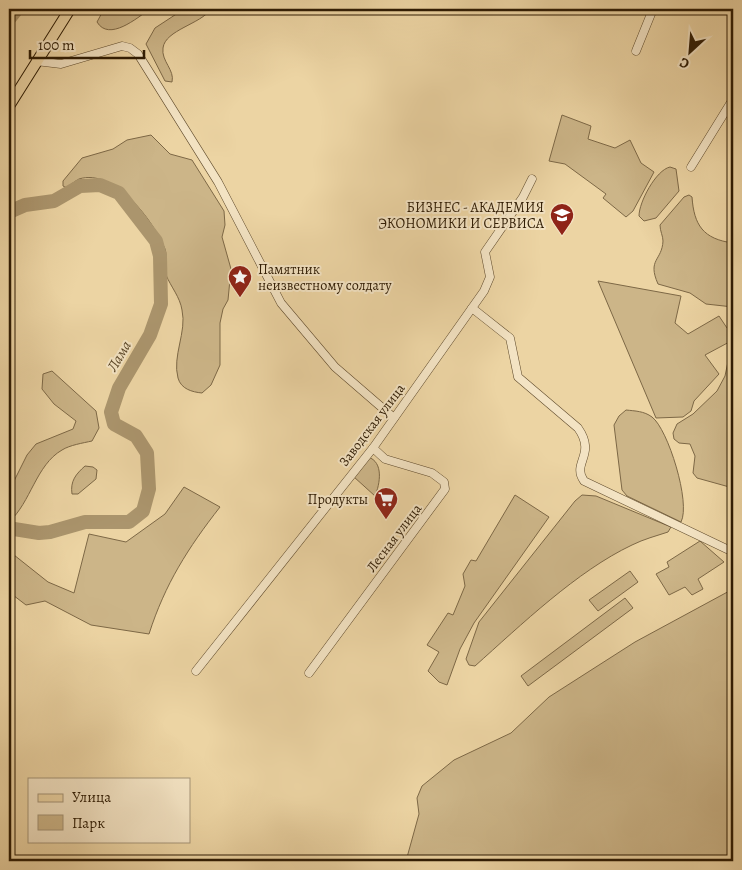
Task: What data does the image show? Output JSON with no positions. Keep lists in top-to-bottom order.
{
  "streets": {
    "street": ["Заводская улица", "Лесная улица"]
  },
  "crossings": [
    ["Заводская улица", "Лесная улица"]
  ],
  "water": ["Лама"],
  "places": {
    "school or university": ["БИЗНЕС - АКАДЕМИЯ ЭКОНОМИКИ И СЕРВИСА"],
    "place": ["Памятник неизвестному солдату"],
    "supermarket": ["Продукты"]
  },
  "legend": ["Улица", "Парк"],
  "scale_bar": "100 m",
  "north": "bottom left"
}
